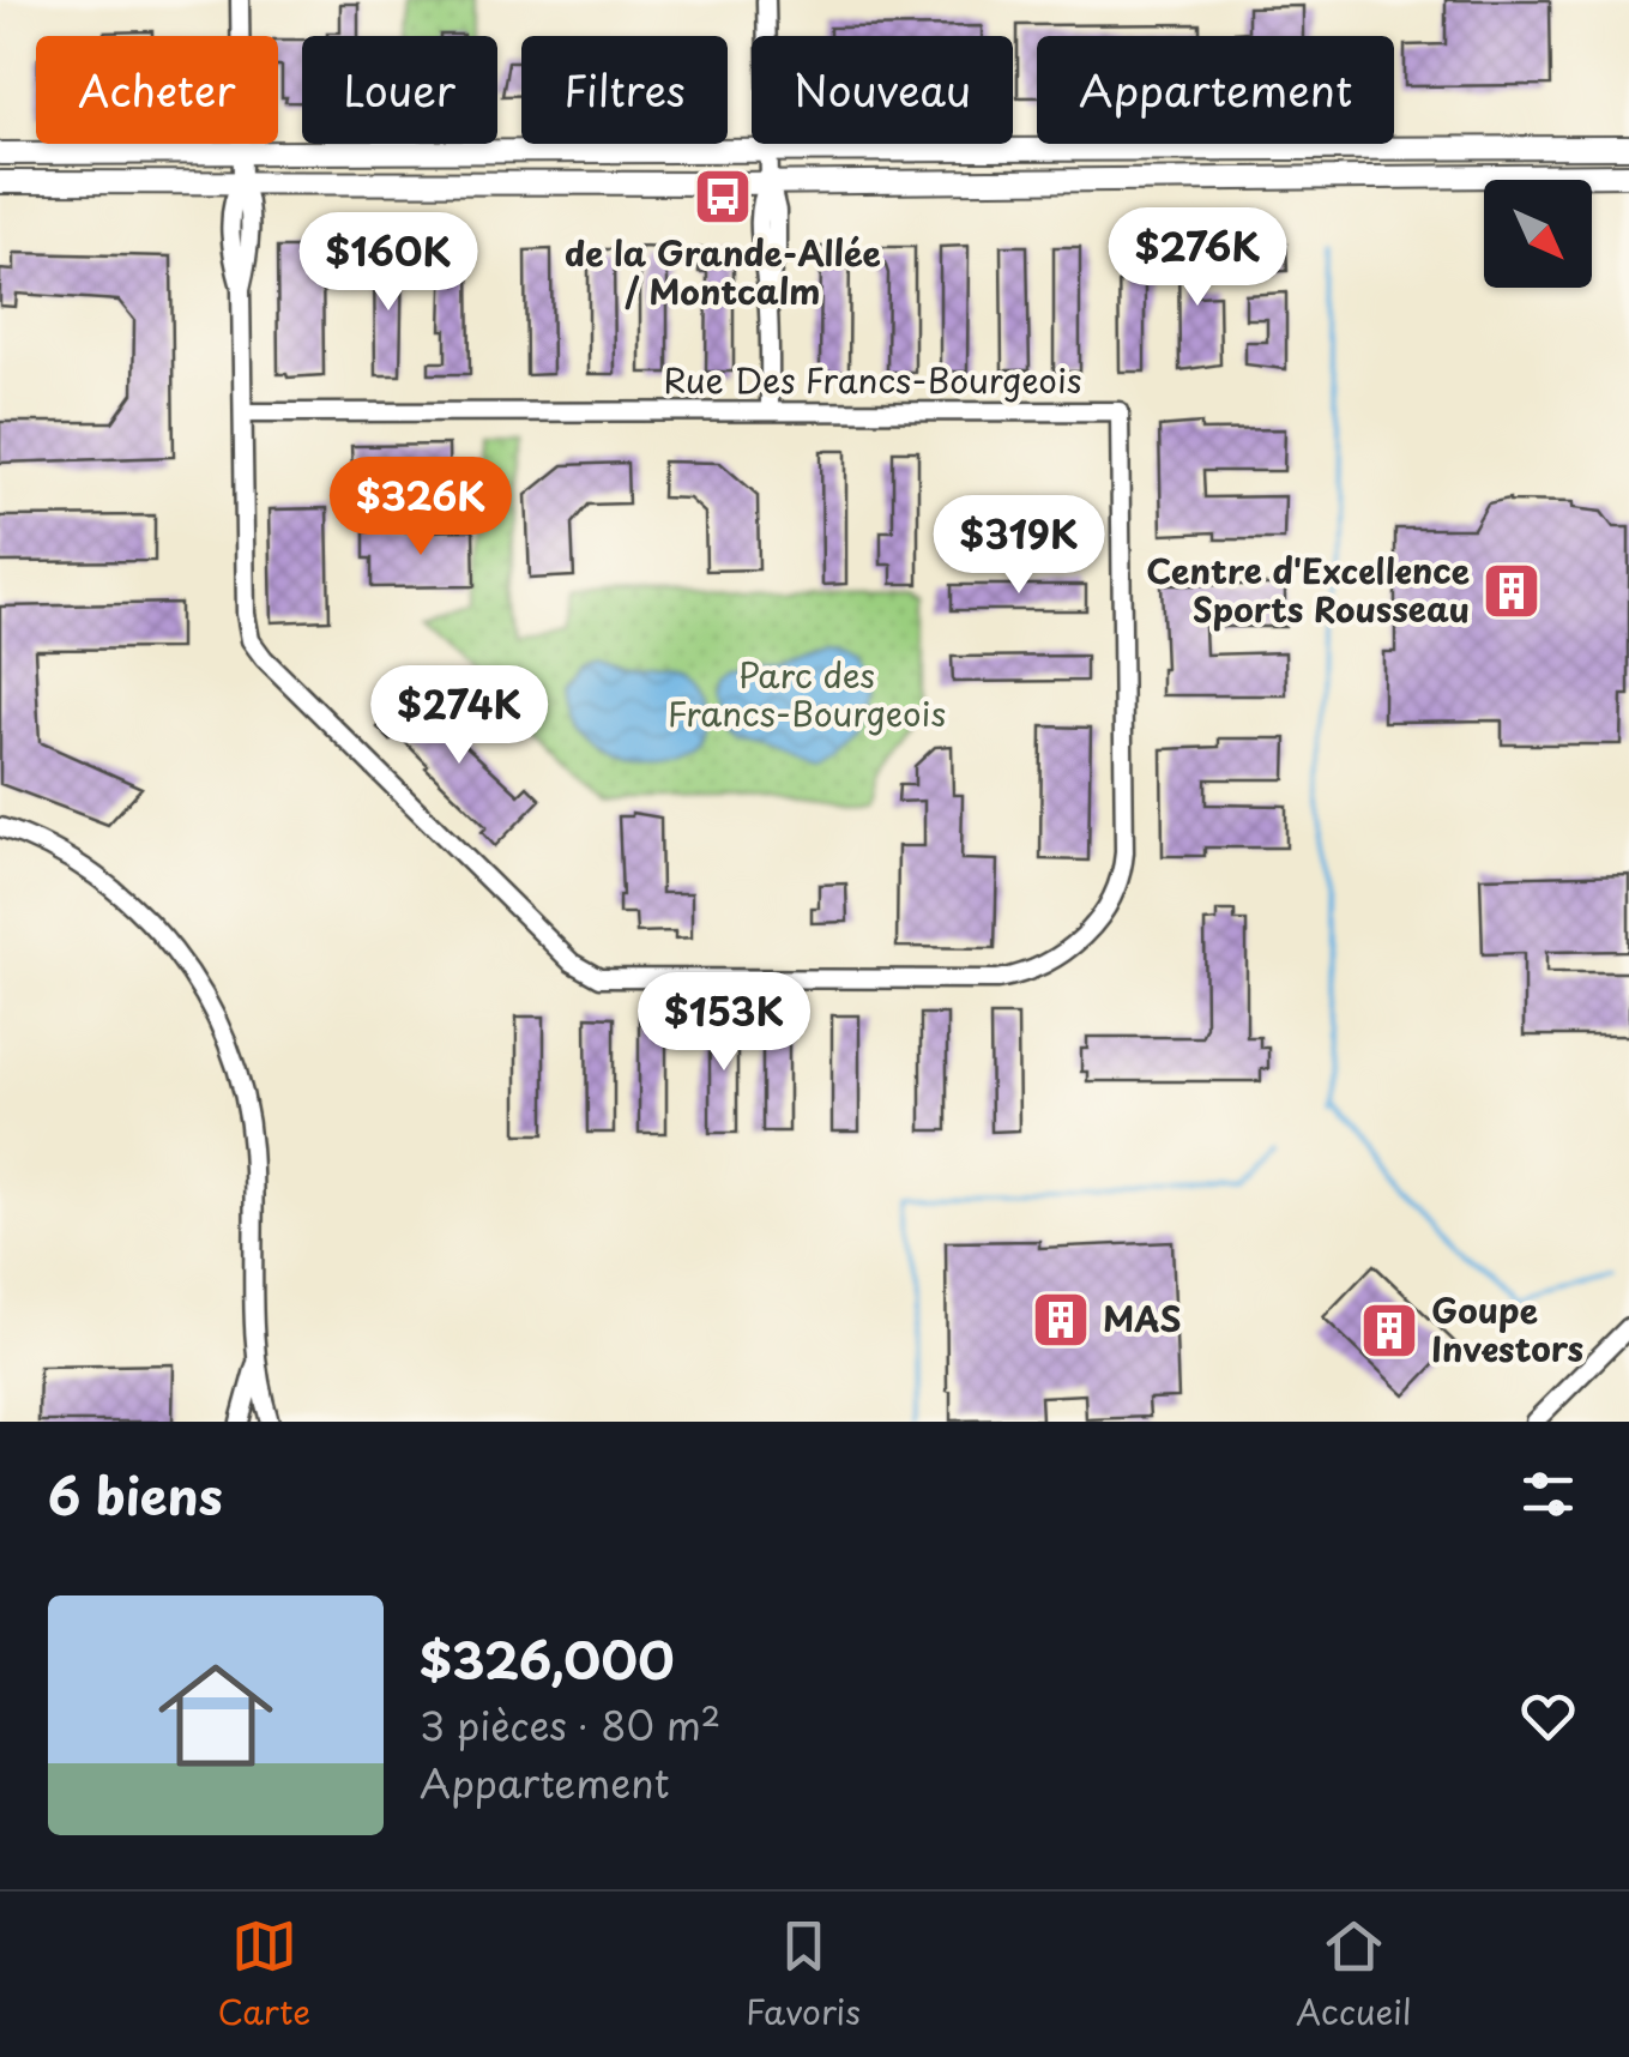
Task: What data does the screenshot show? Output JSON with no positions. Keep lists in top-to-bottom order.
{
  "streets": {
    "street": ["Rue Des Francs-Bourgeois"]
  },
  "parks": ["Parc des Francs-Bourgeois"],
  "places": {
    "bus stop": ["de la Grande-Allée / Montcalm"],
    "building": ["Centre d'Excellence Sports Rousseau", "MAS", "Goupe Investors"]
  },
  "north": "bottom right",
  "page": {
    "chip": [
      "Acheter",
      "Louer",
      "Filtres",
      "Nouveau",
      "Appartement"
    ],
    "price": [
      "$276K",
      "$160K",
      "$326K",
      "$319K",
      "$274K",
      "$153K"
    ],
    "heading": "6 biens",
    "list": [
      {
        "name": "$326,000",
        "note": "3 pièces · 80 m² · Appartement"
      }
    ],
    "tabs": ["Carte", "Favoris", "Accueil"]
  }
}
